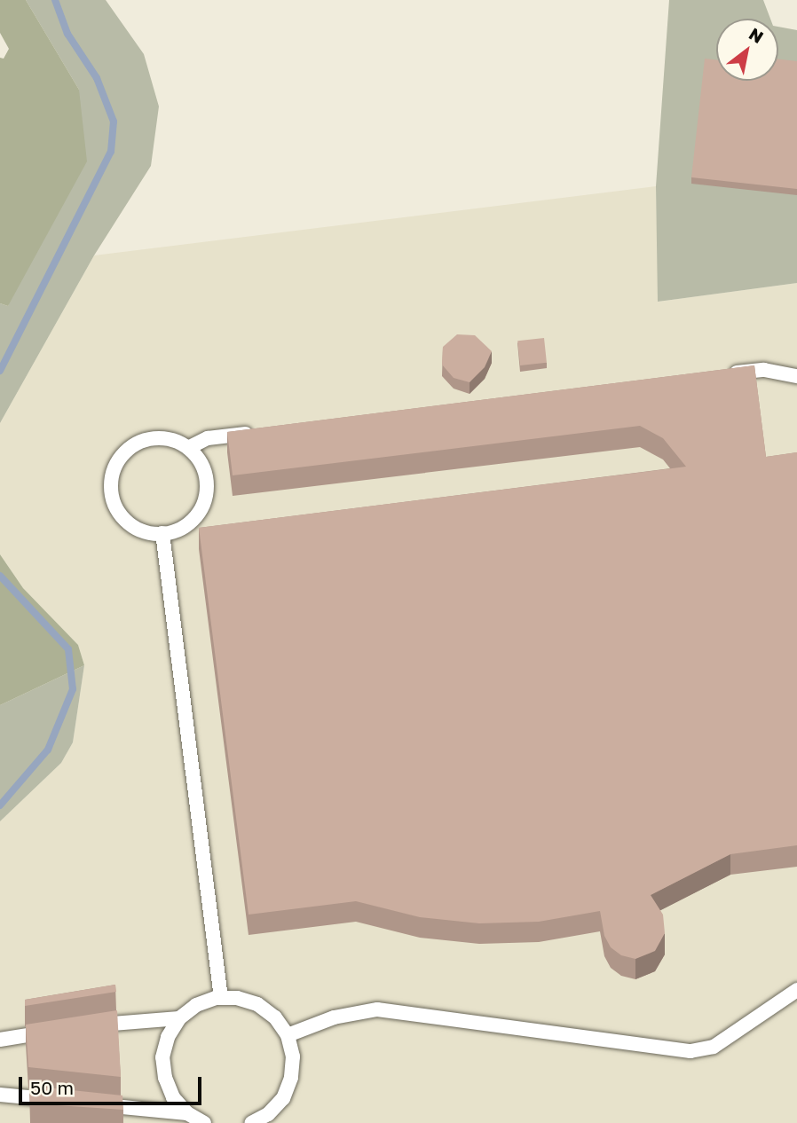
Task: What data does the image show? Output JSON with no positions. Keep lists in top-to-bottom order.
{
  "scale_bar": "50 m",
  "north": "top right"
}
